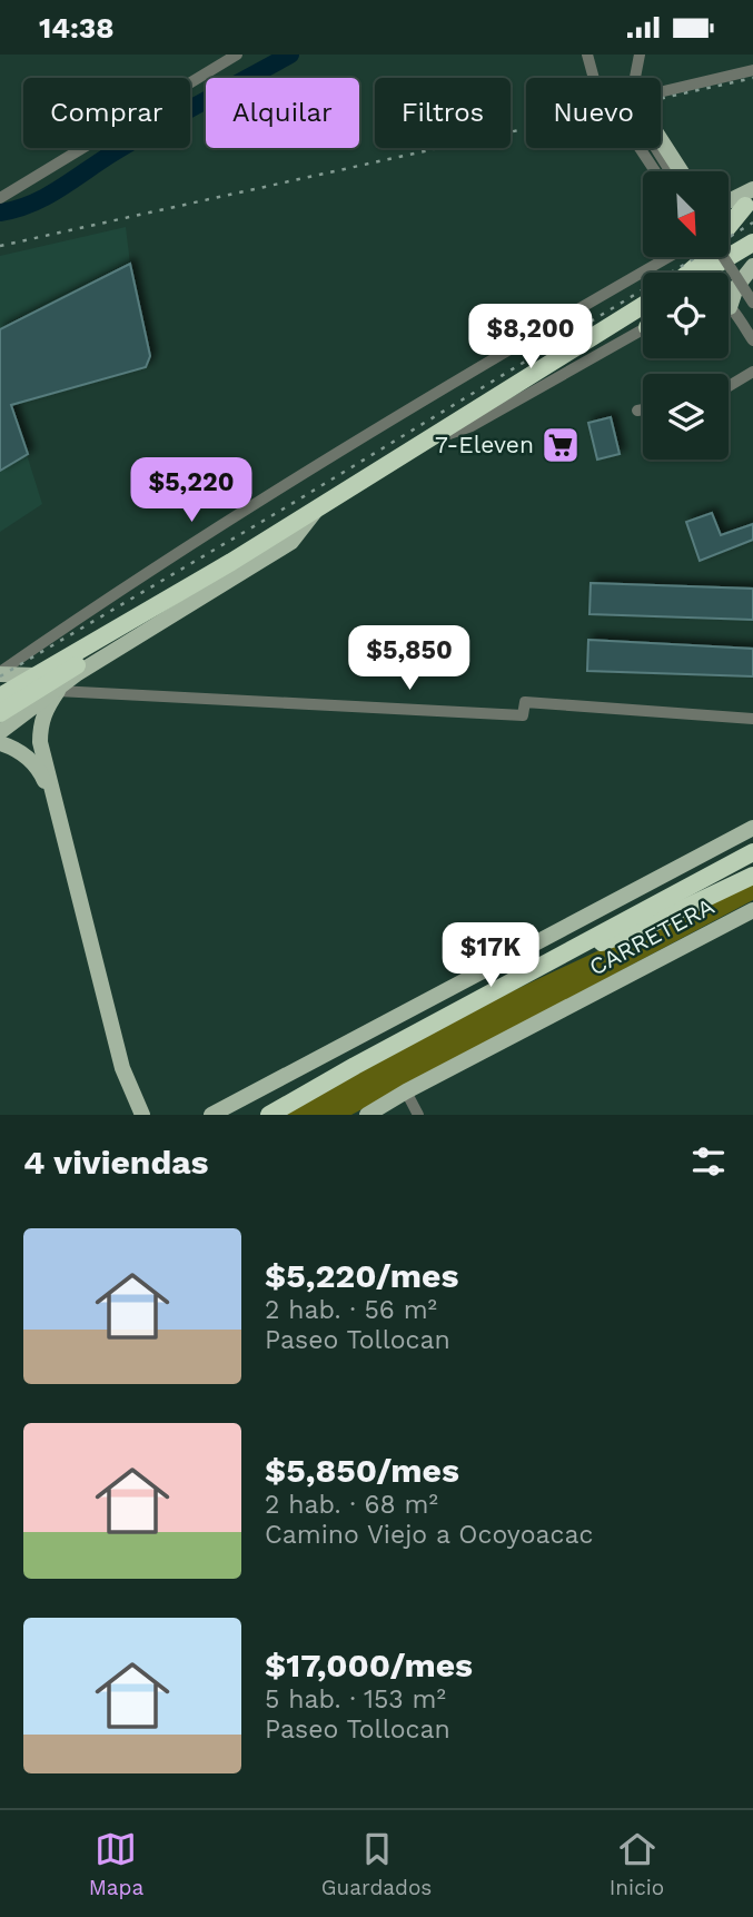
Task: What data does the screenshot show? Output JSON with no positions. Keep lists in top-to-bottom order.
{
  "streets": {
    "main road": ["CARRETERA"]
  },
  "places": {
    "supermarket": ["7-Eleven"]
  },
  "north": "bottom right",
  "page": {
    "status": "14:38",
    "chip": [
      "Comprar",
      "Alquilar",
      "Filtros",
      "Nuevo"
    ],
    "price": [
      "$8,200",
      "$5,220",
      "$5,850",
      "$17K"
    ],
    "heading": "4 viviendas",
    "list": [
      {
        "name": "$5,220/mes",
        "note": "2 hab. · 56 m² · Paseo Tollocan"
      },
      {
        "name": "$5,850/mes",
        "note": "2 hab. · 68 m² · Camino Viejo a Ocoyoacac"
      },
      {
        "name": "$17,000/mes",
        "note": "5 hab. · 153 m² · Paseo Tollocan"
      }
    ],
    "tabs": ["Mapa", "Guardados", "Inicio"]
  }
}
